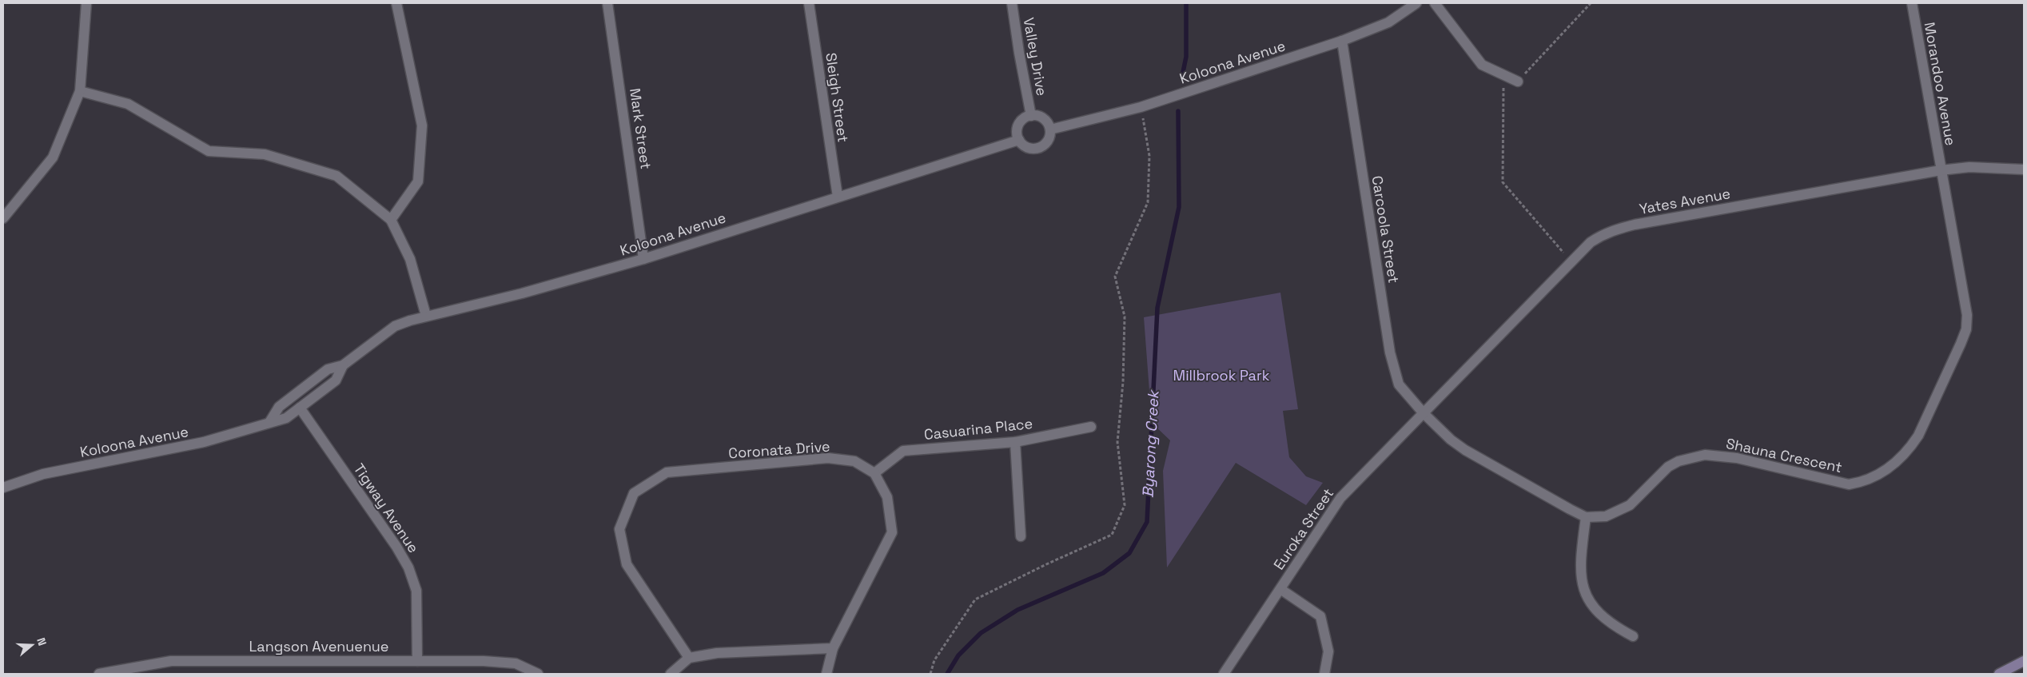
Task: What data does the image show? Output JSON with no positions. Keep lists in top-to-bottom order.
{
  "streets": {
    "street": [
      "Valley Drive",
      "Koloona Avenue",
      "Morandoo Avenue",
      "Sleigh Street",
      "Mark Street",
      "Yates Avenue",
      "Carcoola Street",
      "Casuarina Place",
      "Coronata Drive",
      "Shauna Crescent",
      "Tigway Avenue",
      "Euroka Street",
      "Langson Avenuenue"
    ]
  },
  "crossings": [
    ["Valley Drive", "Koloona Avenue"],
    ["Koloona Avenue", "Sleigh Street"],
    ["Koloona Avenue", "Mark Street"],
    ["Koloona Avenue", "Carcoola Street"],
    ["Koloona Avenue", "Tigway Avenue"],
    ["Morandoo Avenue", "Yates Avenue"],
    ["Morandoo Avenue", "Shauna Crescent"],
    ["Yates Avenue", "Carcoola Street"],
    ["Yates Avenue", "Shauna Crescent"],
    ["Yates Avenue", "Euroka Street"],
    ["Carcoola Street", "Euroka Street"],
    ["Casuarina Place", "Coronata Drive"],
    ["Tigway Avenue", "Langson Avenuenue"]
  ],
  "water": ["Byarong Creek"],
  "parks": ["Millbrook Park"],
  "north": "right"
}
